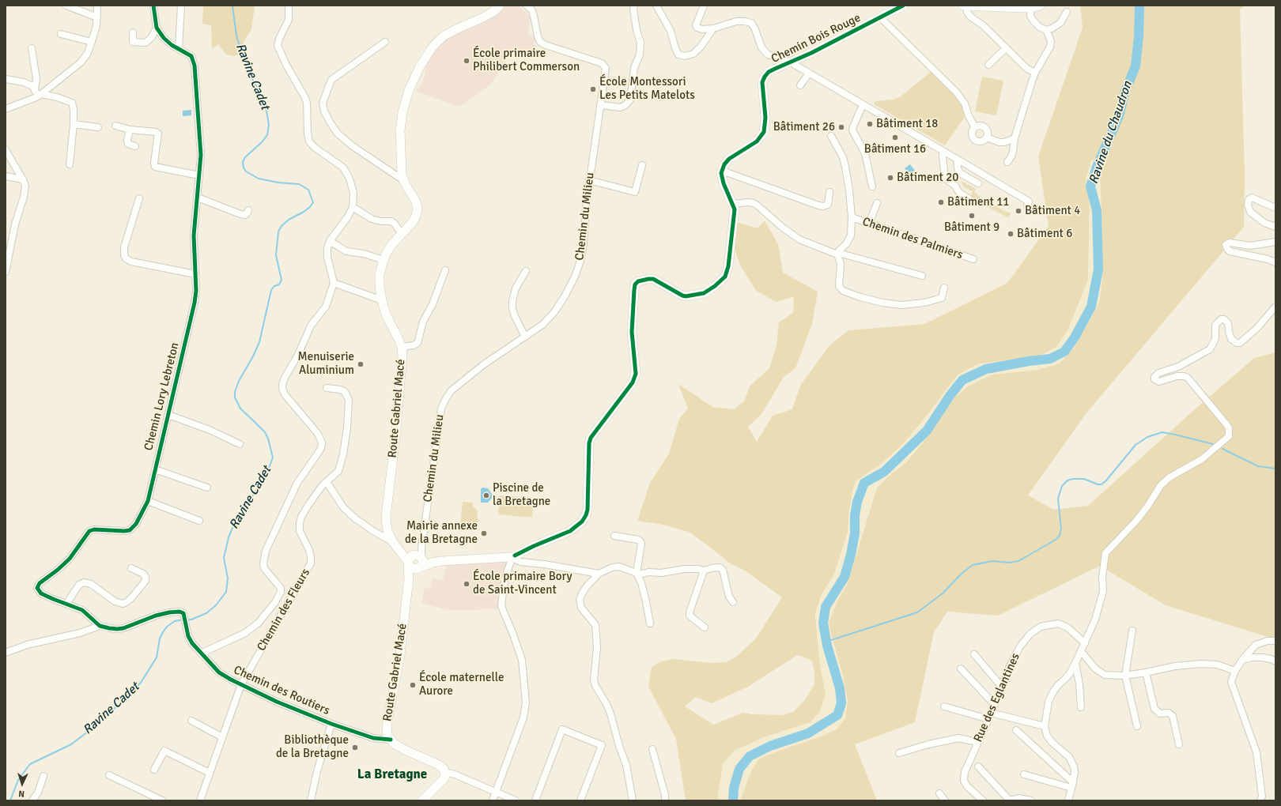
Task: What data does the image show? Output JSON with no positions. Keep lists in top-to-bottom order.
{
  "streets": {
    "street": [
      "Chemin Bois Rouge",
      "Chemin du Milieu",
      "Chemin des Palmiers",
      "Chemin Lory Lebreton",
      "Route Gabriel Macé",
      "Chemin des Fleurs",
      "Chemin des Routiers",
      "Rue des Eglantines"
    ]
  },
  "crossings": [
    ["Chemin du Milieu", "Route Gabriel Macé"],
    ["Chemin Lory Lebreton", "Chemin des Routiers"],
    ["Route Gabriel Macé", "Chemin des Routiers"],
    ["Chemin des Fleurs", "Chemin des Routiers"]
  ],
  "districts": ["La Bretagne"],
  "water": ["Ravine Cadet", "Ravine du Chaudron"],
  "places": [
    "École primaire Philibert Commerson",
    "École Montessori Les Petits Matelots",
    "Bâtiment 18",
    "Bâtiment 26",
    "Bâtiment 16",
    "Bâtiment 20",
    "Bâtiment 11",
    "Bâtiment 4",
    "Bâtiment 9",
    "Bâtiment 6",
    "Menuiserie Aluminium",
    "Piscine de la Bretagne",
    "Mairie annexe de la Bretagne",
    "École primaire Bory de Saint-Vincent",
    "École maternelle Aurore",
    "Bibliothèque de la Bretagne"
  ],
  "north": "bottom"
}
